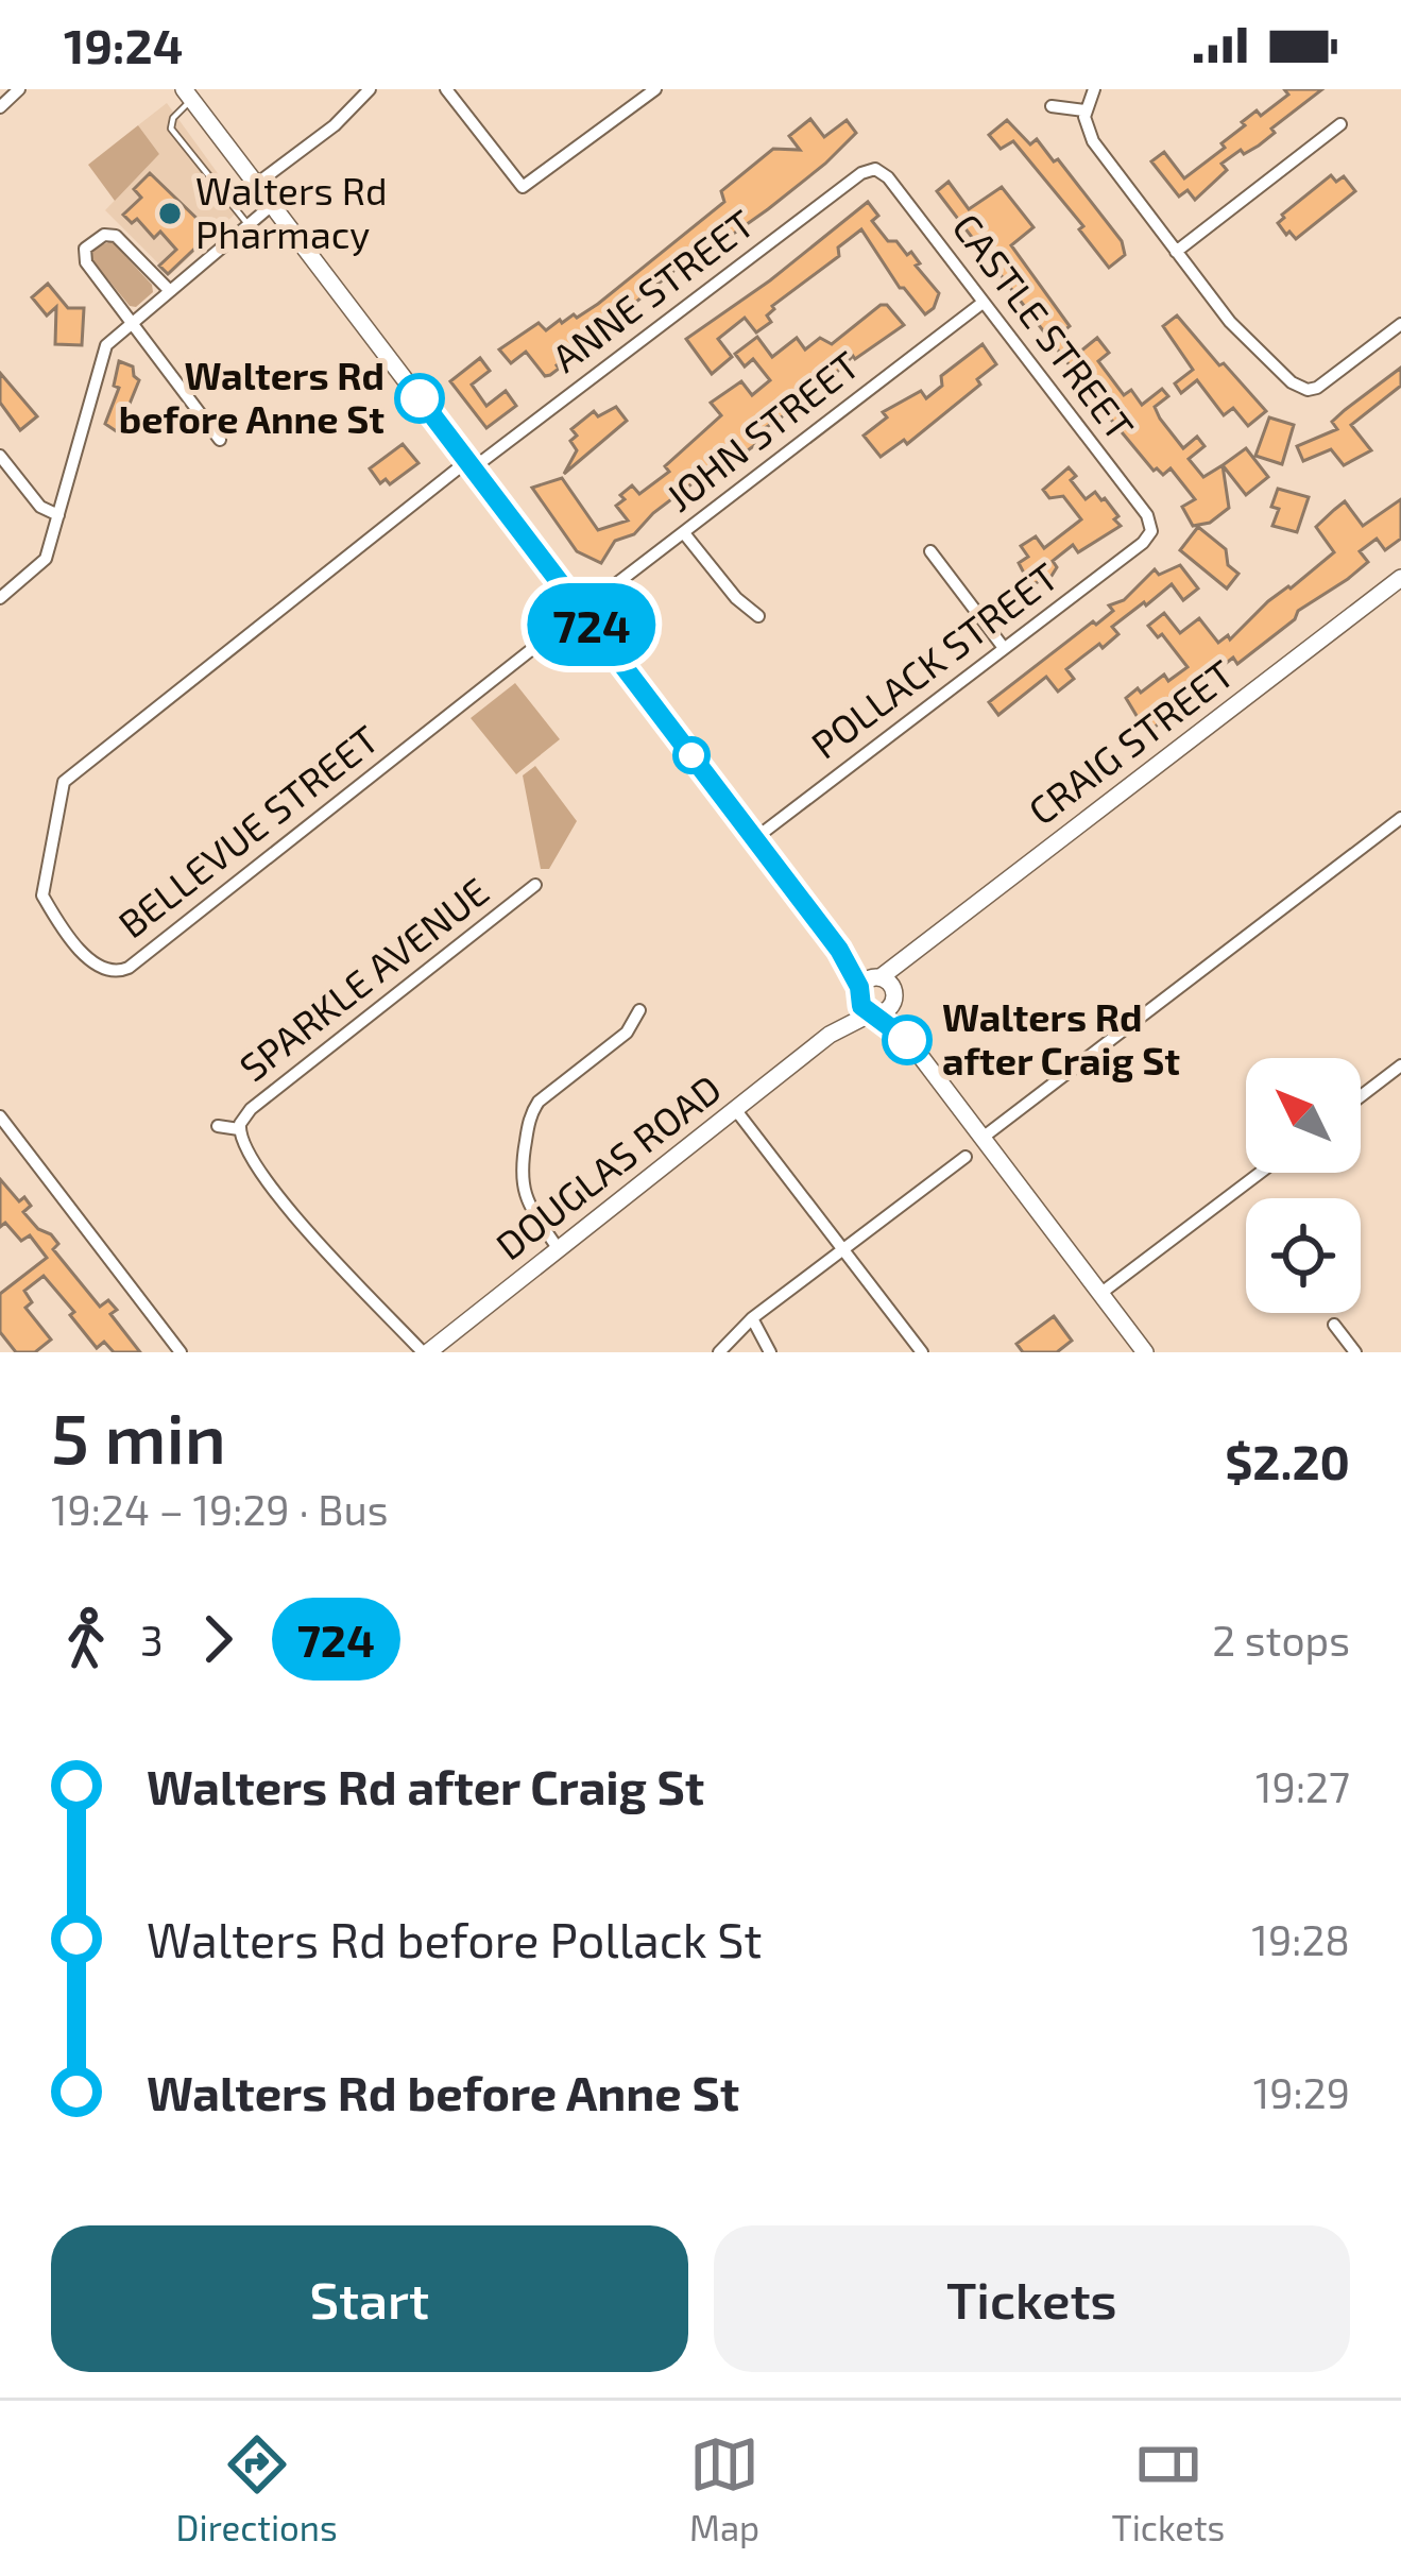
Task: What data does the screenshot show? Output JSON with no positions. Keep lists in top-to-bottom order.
{
  "streets": {
    "main road": ["CRAIG STREET", "DOUGLAS ROAD"],
    "street": [
      "ANNE STREET",
      "CASTLE STREET",
      "JOHN STREET",
      "POLLACK STREET",
      "BELLEVUE STREET",
      "SPARKLE AVENUE"
    ]
  },
  "crossings": [
    ["ANNE STREET", "CASTLE STREET"],
    ["ANNE STREET", "BELLEVUE STREET"],
    ["CASTLE STREET", "JOHN STREET"],
    ["CASTLE STREET", "POLLACK STREET"],
    ["JOHN STREET", "BELLEVUE STREET"],
    ["CRAIG STREET", "DOUGLAS ROAD"],
    ["SPARKLE AVENUE", "DOUGLAS ROAD"]
  ],
  "places": ["Walters Rd Pharmacy", "Walters Rd before Anne St", "Walters Rd after Craig St"],
  "lines": ["bus line 724"],
  "north": "top left",
  "page": {
    "status": "19:24",
    "on_map": "724",
    "heading": ["5 min", "19:24 – 19:29 · Bus", "$2.20"],
    "legs": ["3", "724", "2 stops"],
    "list": [
      {
        "name": "Walters Rd after Craig St",
        "value": "19:27"
      },
      {
        "name": "Walters Rd before Pollack St",
        "value": "19:28"
      },
      {
        "name": "Walters Rd before Anne St",
        "value": "19:29"
      }
    ],
    "buttons": ["Start", "Tickets"],
    "tabs": ["Directions", "Map", "Tickets"]
  }
}
